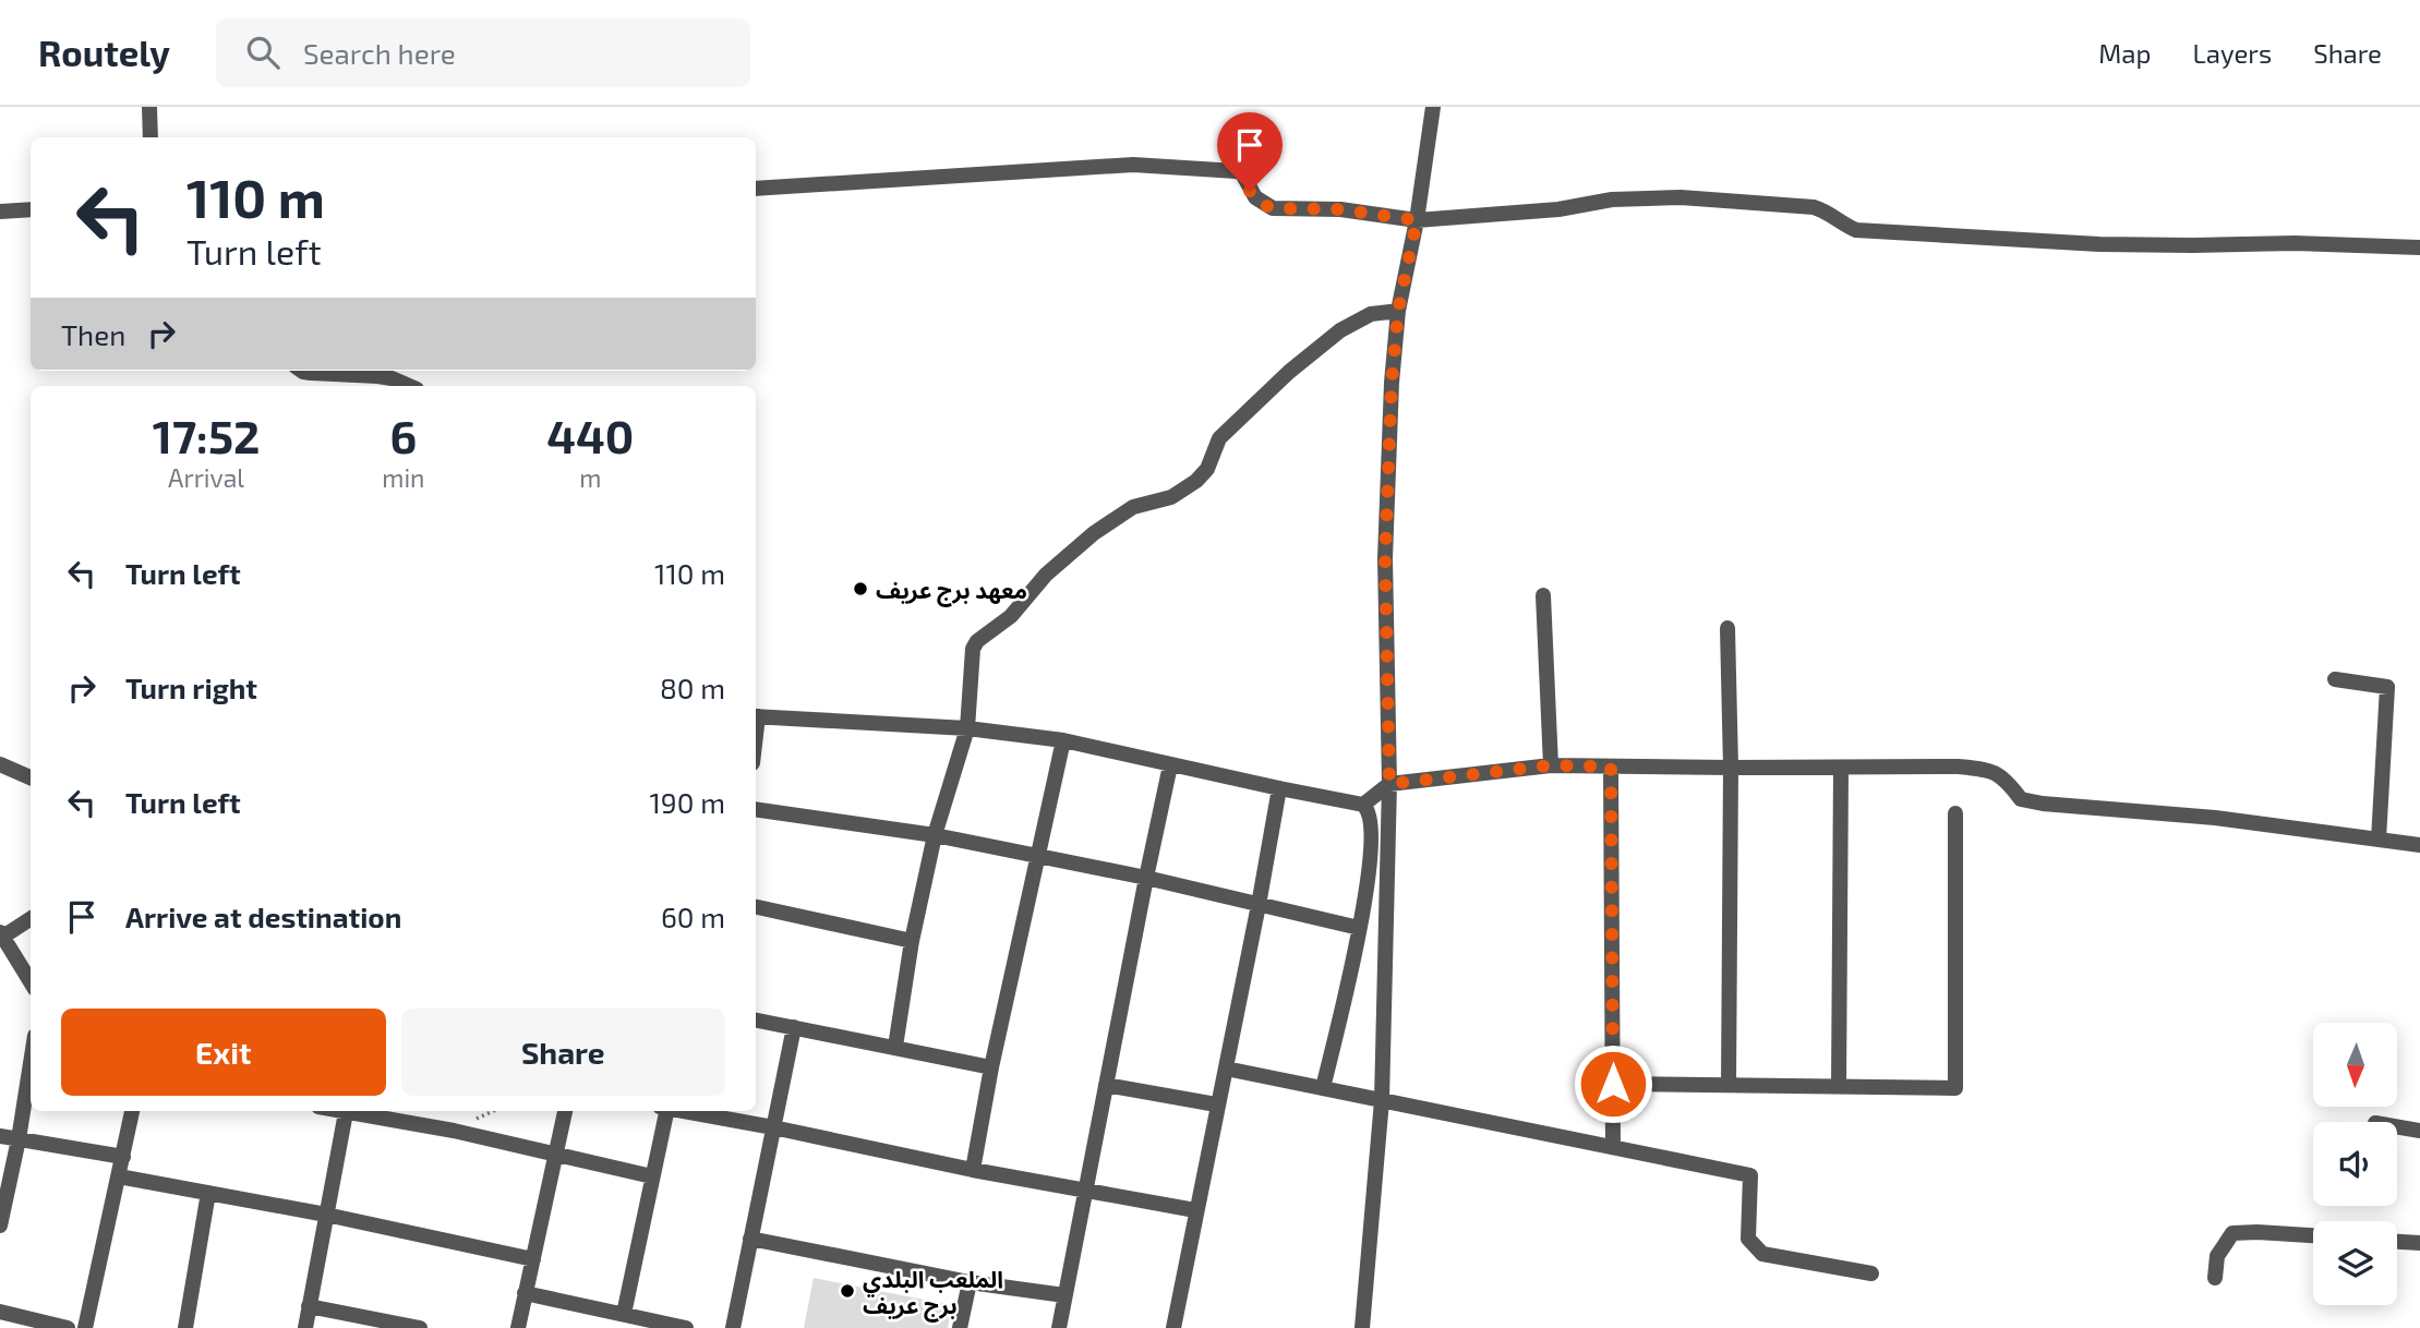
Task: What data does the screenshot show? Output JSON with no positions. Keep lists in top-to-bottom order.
{
  "places": ["معهد برج عريف", "الملعب البلدي برج عريف"],
  "north": "bottom",
  "page": {
    "header": "Routely",
    "search": "Search here",
    "nav": ["Map", "Layers", "Share"],
    "turn": ["110 m", "Turn left"],
    "then": "Then",
    "eta": [
      "17:52",
      "Arrival",
      "6",
      "min",
      "440",
      "m"
    ],
    "list": [
      {
        "name": "Turn left",
        "value": "110 m"
      },
      {
        "name": "Turn right",
        "value": "80 m"
      },
      {
        "name": "Turn left",
        "value": "190 m"
      },
      {
        "name": "Arrive at destination",
        "value": "60 m"
      }
    ],
    "buttons": ["Exit", "Share"]
  }
}
